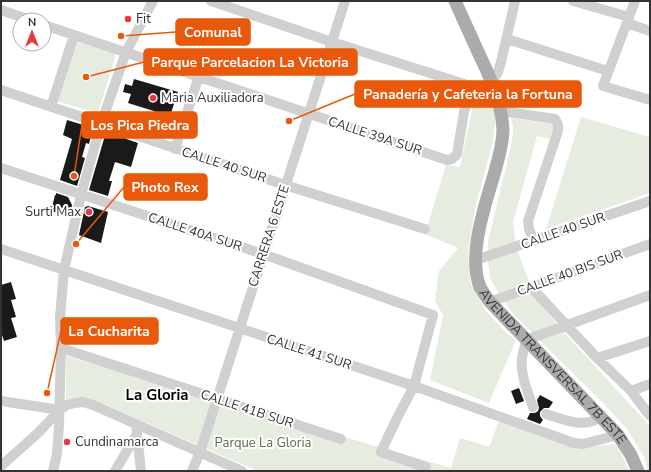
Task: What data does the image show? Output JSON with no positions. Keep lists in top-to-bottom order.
{
  "streets": {
    "main road": ["AVENIDA TRANSVERSAL 7B ESTE"],
    "street": [
      "CALLE 39A SUR",
      "CALLE 40 SUR",
      "CALLE 40A SUR",
      "CARRERA 6 ESTE",
      "CALLE 40 BIS SUR",
      "CALLE 41 SUR",
      "CALLE 41B SUR"
    ]
  },
  "crossings": [
    ["CALLE 39A SUR", "CARRERA 6 ESTE"],
    ["CALLE 40 SUR", "CARRERA 6 ESTE"],
    ["CALLE 40 SUR", "AVENIDA TRANSVERSAL 7B ESTE"],
    ["CALLE 40A SUR", "CARRERA 6 ESTE"],
    ["CALLE 40A SUR", "CALLE 41 SUR"],
    ["CARRERA 6 ESTE", "CALLE 41 SUR"],
    ["CARRERA 6 ESTE", "CALLE 41B SUR"],
    ["CALLE 40 BIS SUR", "AVENIDA TRANSVERSAL 7B ESTE"],
    ["CALLE 41 SUR", "AVENIDA TRANSVERSAL 7B ESTE"]
  ],
  "districts": ["La Gloria"],
  "parks": ["Parque La Gloria"],
  "places": [
    "Fit",
    "Comunal",
    "Parque Parcelacion La Victoria",
    "Maria Auxiliadora",
    "Panadería y Cafeteria la Fortuna",
    "Los Pica Piedra",
    "Surti Max",
    "Photo Rex",
    "La Cucharita",
    "Cundinamarca"
  ],
  "north": "top"
}
